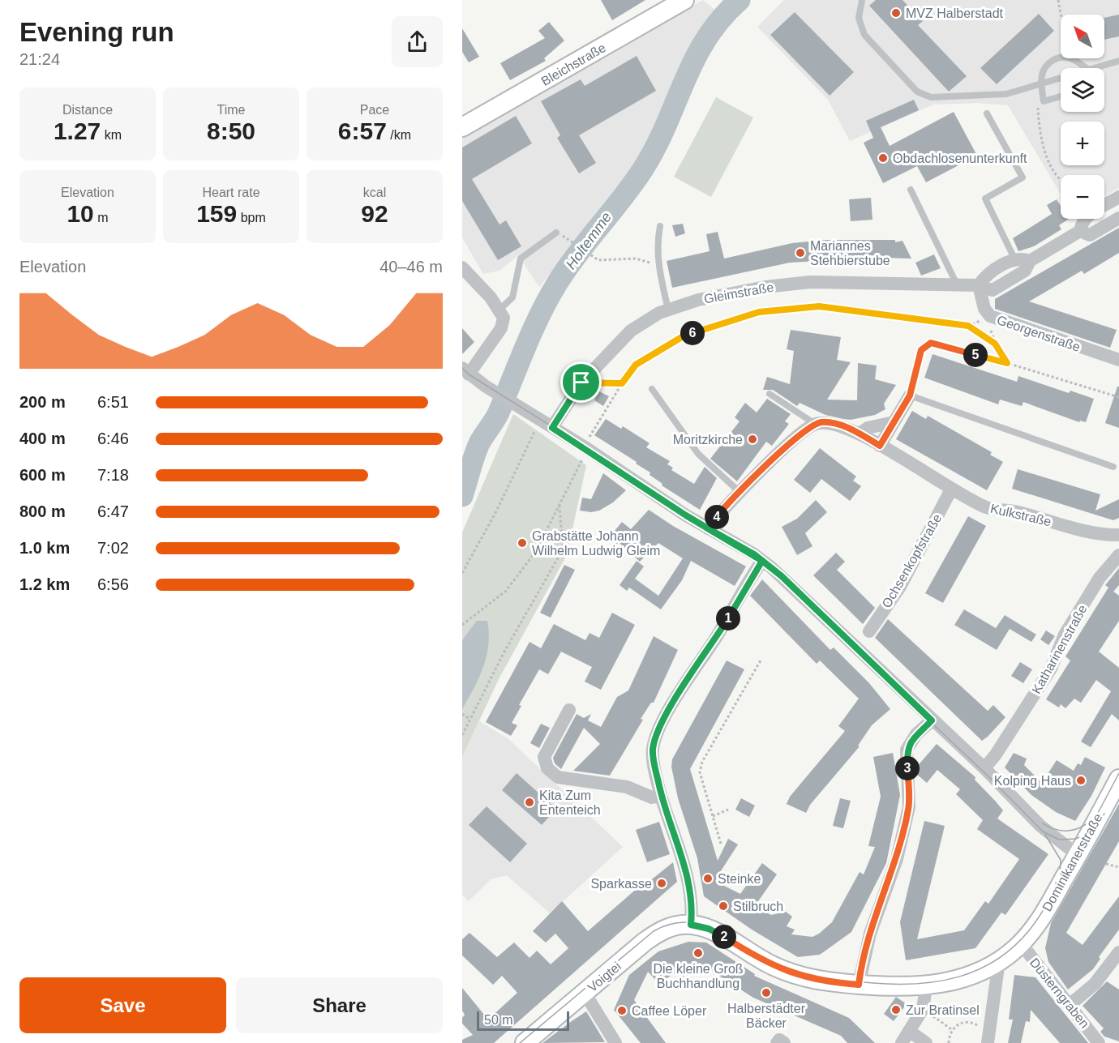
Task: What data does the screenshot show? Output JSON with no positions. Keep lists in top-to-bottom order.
{
  "streets": {
    "street": [
      "Bleichstraße",
      "Gleimstraße",
      "Georgenstraße",
      "Kulkstraße",
      "Ochsenkopfstraße",
      "Katharinenstraße",
      "Dominikanerstraße",
      "Voigtei",
      "Düsterngraben"
    ]
  },
  "crossings": [
    ["Gleimstraße", "Georgenstraße"],
    ["Kulkstraße", "Ochsenkopfstraße"],
    ["Dominikanerstraße", "Voigtei"],
    ["Dominikanerstraße", "Düsterngraben"]
  ],
  "water": ["Holtemme"],
  "places": [
    "MVZ Halberstadt",
    "Obdachlosenunterkunft",
    "Mariannes Stehbierstube",
    "Moritzkirche",
    "Grabstätte Johann Wilhelm Ludwig Gleim",
    "Kolping Haus",
    "Kita Zum Ententeich",
    "Steinke",
    "Sparkasse",
    "Stilbruch",
    "Die kleine Groß Buchhandlung",
    "Halberstädter Bäcker",
    "Zur Bratinsel",
    "Caffee Löper"
  ],
  "scale_bar": "50 m",
  "north": "top left",
  "page": {
    "heading": ["Evening run", "21:24"],
    "map_buttons": ["+", "−"],
    "stats": [
      ["Distance", "1.27 km"],
      ["Time", "8:50"],
      ["Pace", "6:57 /km"],
      ["Elevation", "10 m"],
      ["Heart rate", "159 bpm"],
      ["kcal", "92"]
    ],
    "chart": ["Elevation", "40–46 m"],
    "pins": [
      "6",
      "5",
      "4",
      "1",
      "3",
      "2"
    ],
    "list": [
      {
        "name": "200 m",
        "note": "6:51"
      },
      {
        "name": "400 m",
        "note": "6:46"
      },
      {
        "name": "600 m",
        "note": "7:18"
      },
      {
        "name": "800 m",
        "note": "6:47"
      },
      {
        "name": "1.0 km",
        "note": "7:02"
      },
      {
        "name": "1.2 km",
        "note": "6:56"
      }
    ],
    "buttons": ["Save", "Share"],
    "scale": "50 m"
  }
}
